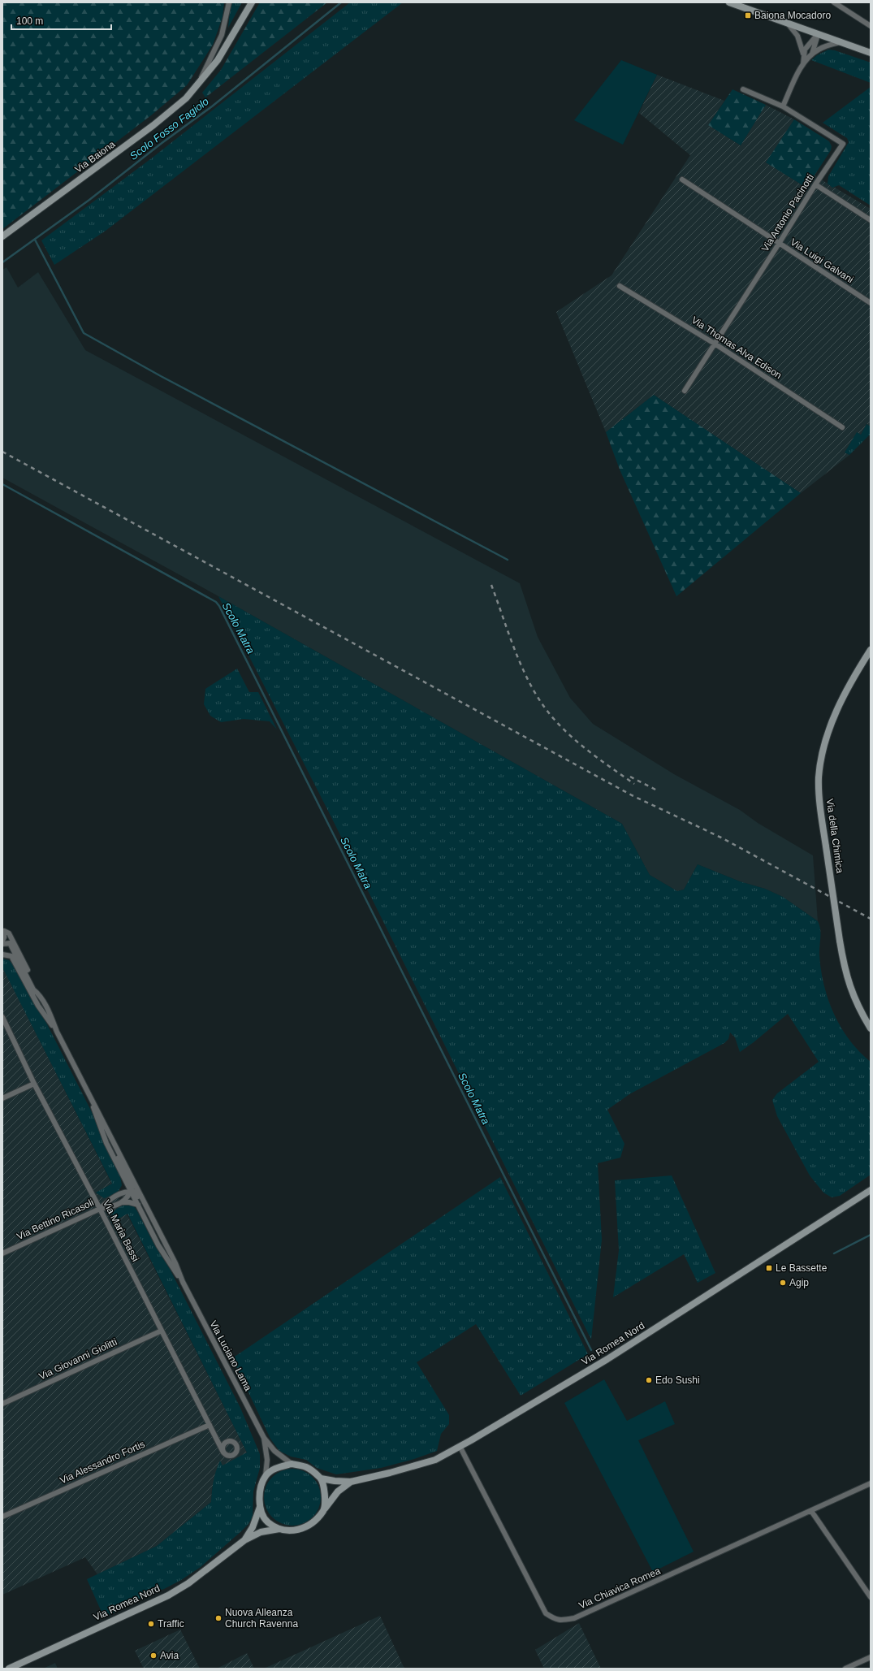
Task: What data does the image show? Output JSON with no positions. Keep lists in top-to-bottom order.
{
  "streets": {
    "main road": ["Via Baiona", "Via della Chimica", "Via Romea Nord"],
    "street": [
      "Via Antonio Pacinotti",
      "Via Luigi Galvani",
      "Via Thomas Alva Edison",
      "Via Bettino Ricasoli",
      "Via Maria Bassi",
      "Via Luciano Lama",
      "Via Giovanni Giolitti",
      "Via Alessandro Fortis",
      "Via Chiavica Romea"
    ]
  },
  "crossings": [
    ["Via Antonio Pacinotti", "Via Luigi Galvani"],
    ["Via Antonio Pacinotti", "Via Thomas Alva Edison"],
    ["Via Bettino Ricasoli", "Via Maria Bassi"],
    ["Via Bettino Ricasoli", "Via Luciano Lama"],
    ["Via Maria Bassi", "Via Giovanni Giolitti"],
    ["Via Maria Bassi", "Via Alessandro Fortis"],
    ["Via Romea Nord", "Via Luciano Lama"],
    ["Via Romea Nord", "Via Chiavica Romea"]
  ],
  "water": ["Scolo Fosso Fagiolo", "Scolo Matra"],
  "places": {
    "transit": ["Baiona Mocadoro", "Le Bassette"],
    "other": [
      "Agip",
      "Edo Sushi",
      "Nuova Alleanza Church Ravenna",
      "Traffic",
      "Avia"
    ]
  },
  "scale_bar": "100 m"
}
